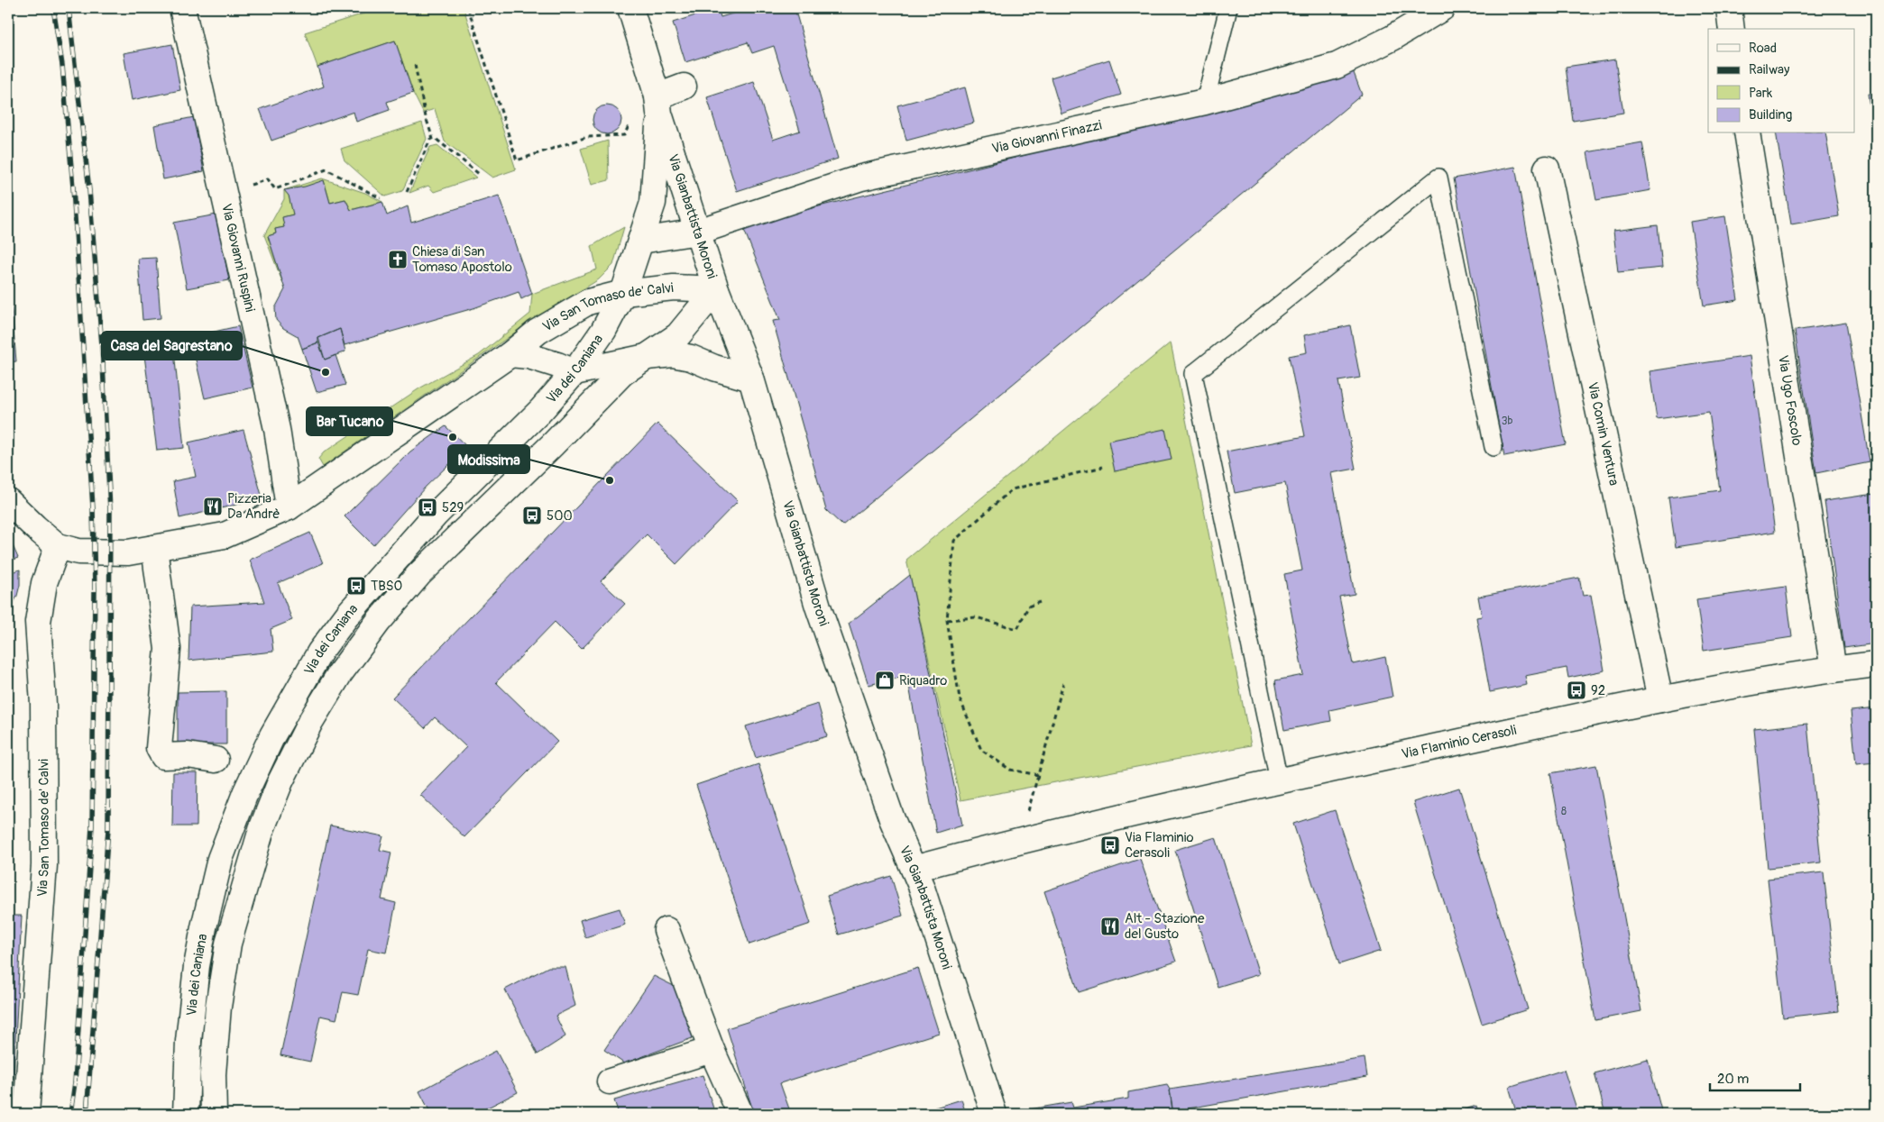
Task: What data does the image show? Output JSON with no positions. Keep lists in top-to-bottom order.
{
  "streets": {
    "street": [
      "Via Giovanni Finazzi",
      "Via Gianbattista Moroni",
      "Via Giovanni Ruspini",
      "Via San Tomaso de' Calvi",
      "Via dei Caniana",
      "Via Ugo Foscolo",
      "Via Comin Ventura",
      "Via Flaminio Cerasoli"
    ]
  },
  "crossings": [
    ["Via Giovanni Finazzi", "Via Gianbattista Moroni"],
    ["Via Giovanni Finazzi", "Via dei Caniana"],
    ["Via Gianbattista Moroni", "Via San Tomaso de' Calvi"],
    ["Via Gianbattista Moroni", "Via dei Caniana"],
    ["Via Gianbattista Moroni", "Via Flaminio Cerasoli"],
    ["Via Giovanni Ruspini", "Via San Tomaso de' Calvi"],
    ["Via San Tomaso de' Calvi", "Via dei Caniana"],
    ["Via Ugo Foscolo", "Via Flaminio Cerasoli"],
    ["Via Comin Ventura", "Via Flaminio Cerasoli"]
  ],
  "places": {
    "church": ["Chiesa di San Tomaso Apostolo"],
    "other": ["Casa del Sagrestano", "Bar Tucano", "Modissima"],
    "restaurant": ["Pizzeria Da Andrè", "Alt - Stazione del Gusto"],
    "bus stop": [
      "529",
      "500",
      "TBSO",
      "92",
      "Via Flaminio Cerasoli"
    ],
    "shop": ["Riquadro"]
  },
  "house_numbers": ["3b", "8"],
  "legend": [
    "Road",
    "Railway",
    "Park",
    "Building"
  ],
  "scale_bar": "20 m"
}
